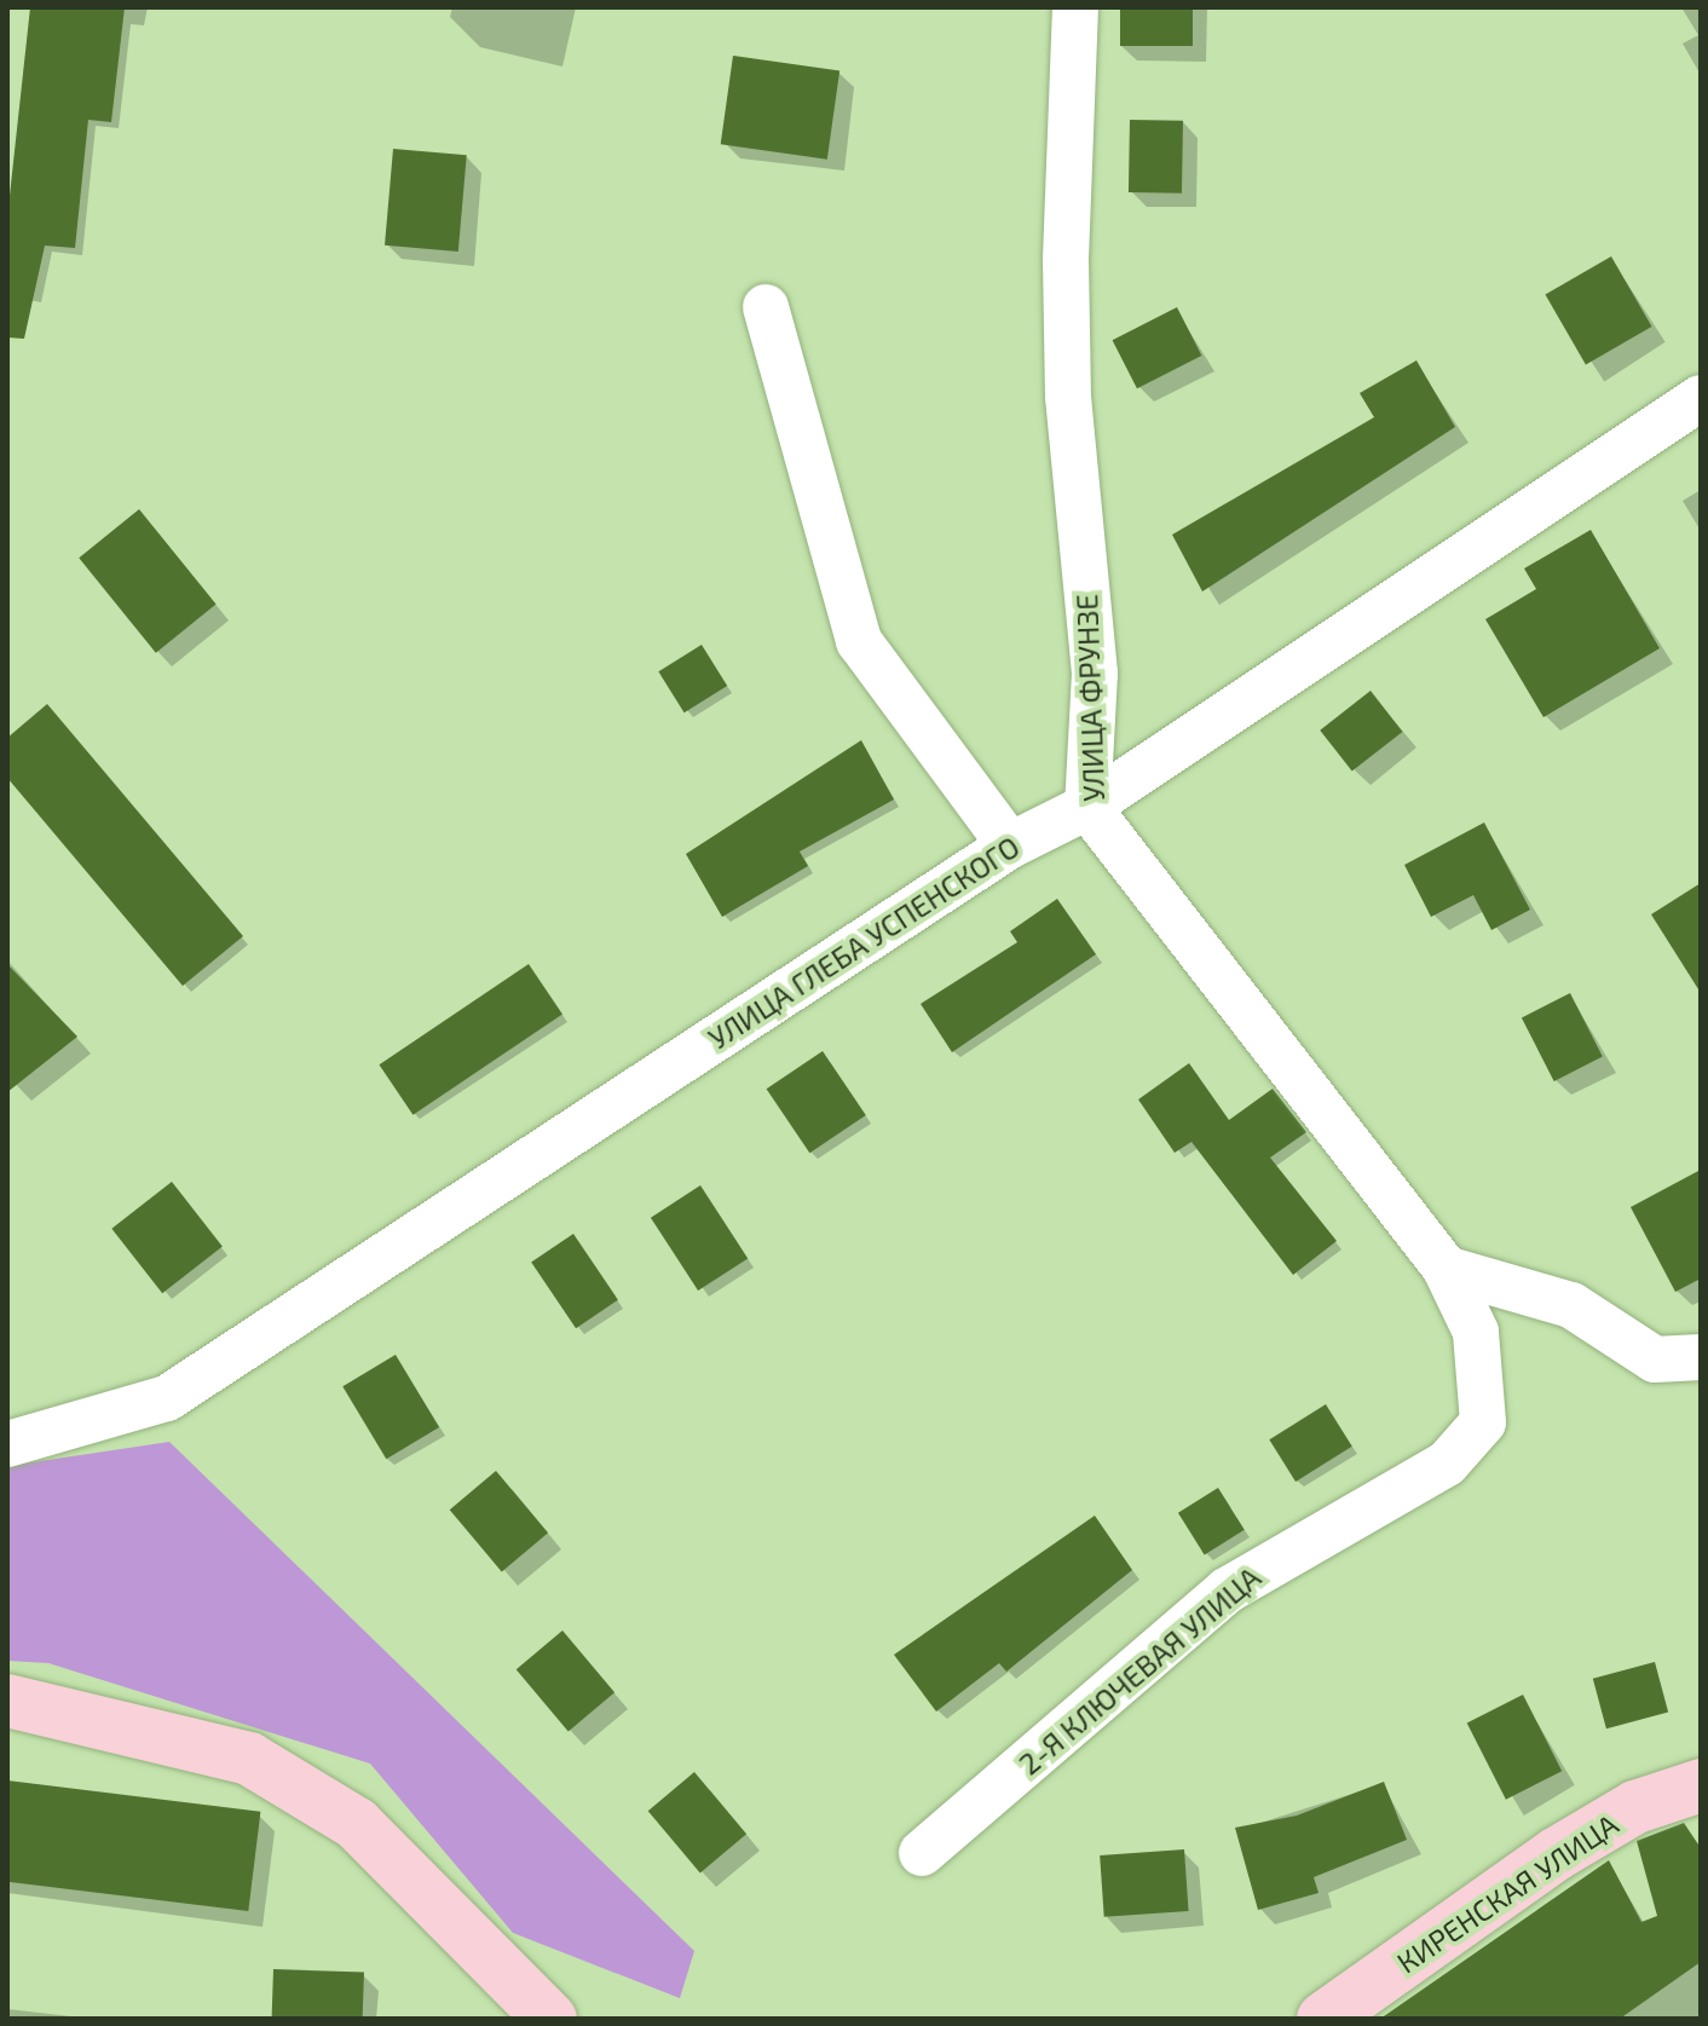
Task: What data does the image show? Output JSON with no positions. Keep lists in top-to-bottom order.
{
  "streets": {
    "street": [
      "УЛИЦА ФРУНЗЕ",
      "УЛИЦА ГЛЕБА УСПЕНСКОГО",
      "2-Я КЛЮЧЕВАЯ УЛИЦА",
      "КИРЕНСКАЯ УЛИЦА"
    ]
  },
  "crossings": [
    ["УЛИЦА ФРУНЗЕ", "УЛИЦА ГЛЕБА УСПЕНСКОГО"],
    ["УЛИЦА ФРУНЗЕ", "2-Я КЛЮЧЕВАЯ УЛИЦА"]
  ]
}
